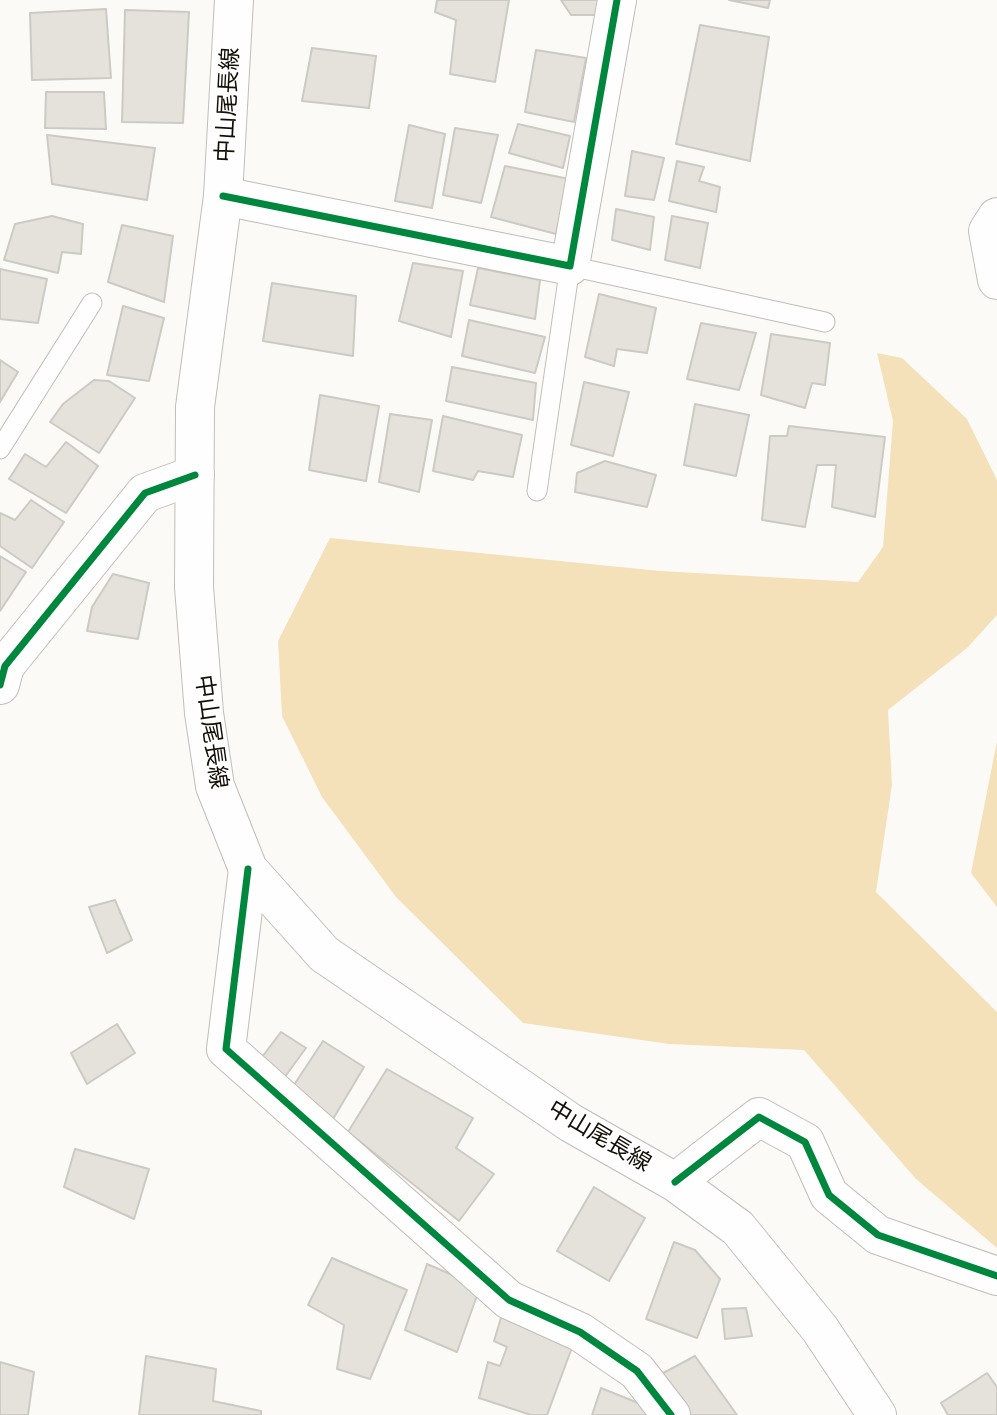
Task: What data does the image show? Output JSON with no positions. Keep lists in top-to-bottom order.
{
  "streets": {
    "street": ["中山尾長線"]
  }
}
